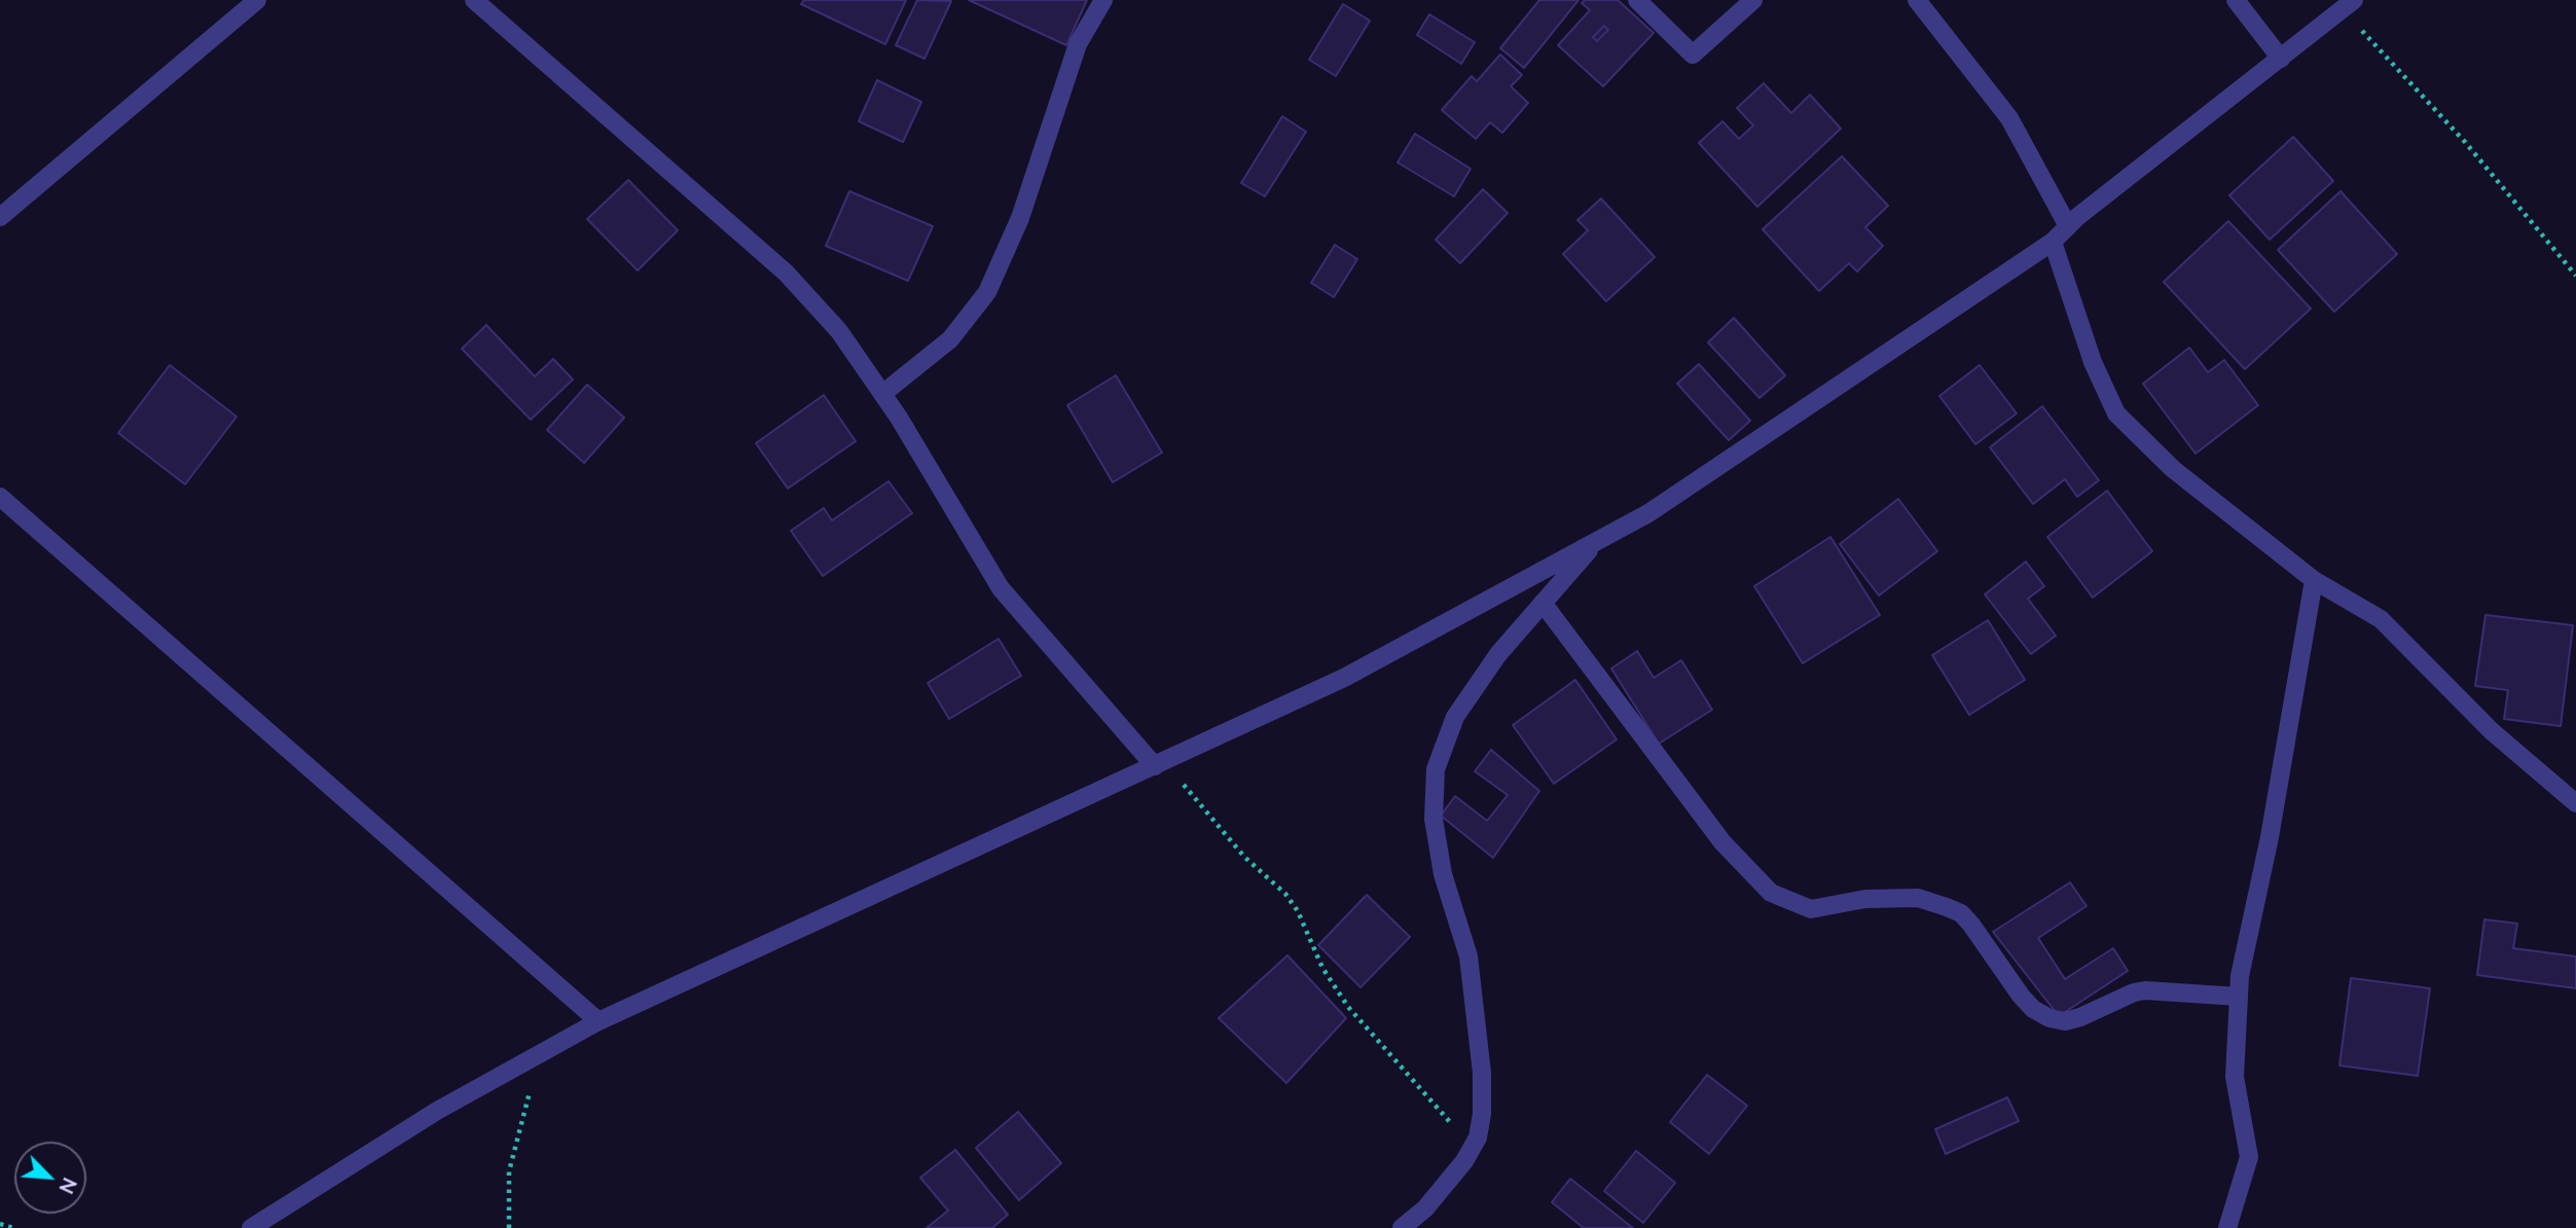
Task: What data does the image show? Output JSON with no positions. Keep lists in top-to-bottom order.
{
  "north": "bottom right"
}
